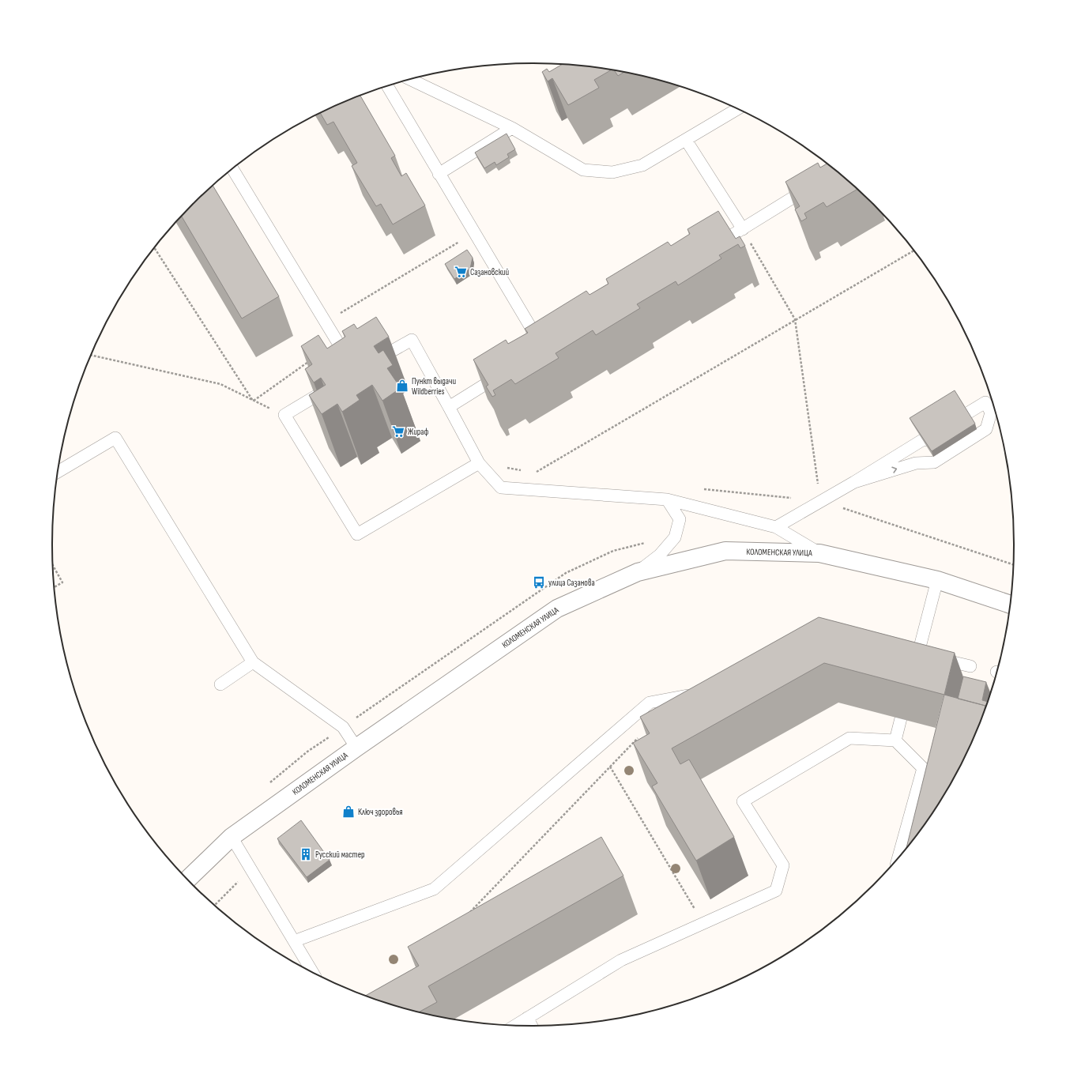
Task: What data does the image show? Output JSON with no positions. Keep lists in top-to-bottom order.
{
  "streets": {
    "main road": ["КОЛОМЕНСКАЯ УЛИЦА"]
  },
  "places": {
    "supermarket": ["Сазановский", "Жираф"],
    "shop": ["Пункт выдачи Wildberries", "Ключ здоровья"],
    "bus stop": ["улица Сазанова"],
    "building": ["Русский мастер"]
  }
}
